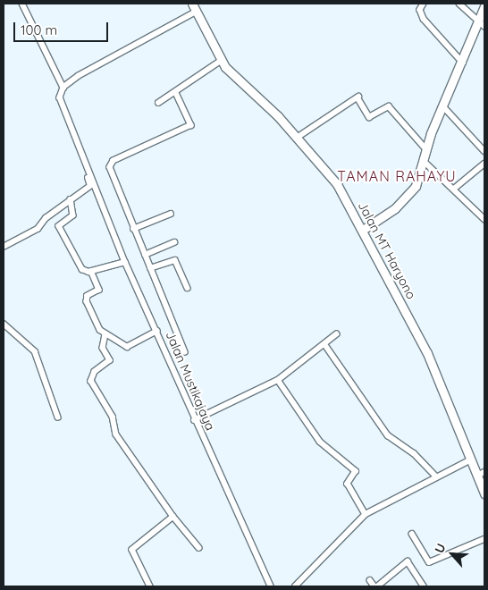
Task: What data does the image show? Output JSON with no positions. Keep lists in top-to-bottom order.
{
  "streets": {
    "main road": ["Jalan MT Haryono"],
    "street": ["Jalan Mustikajaya"]
  },
  "districts": ["TAMAN RAHAYU"],
  "scale_bar": "100 m",
  "north": "top left"
}
